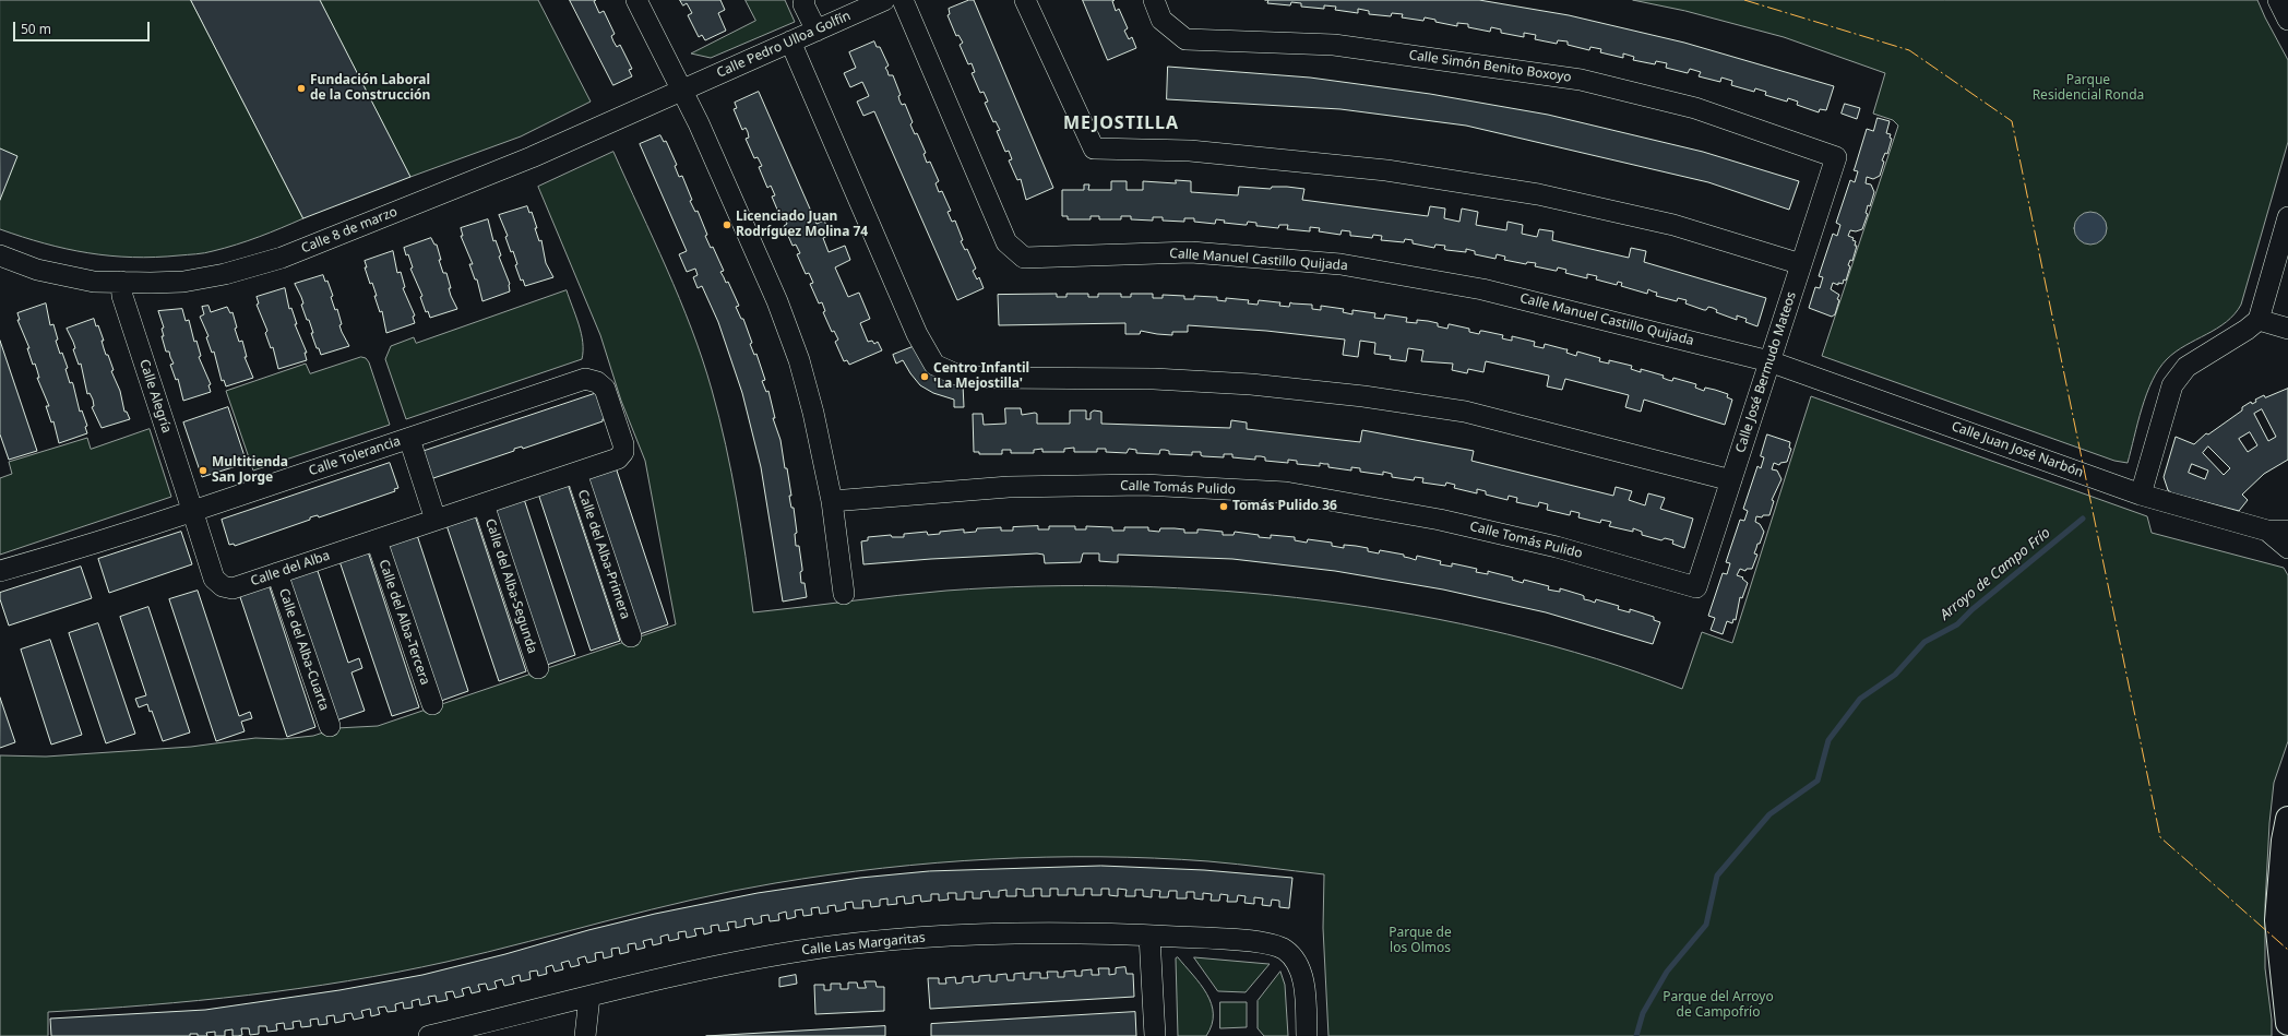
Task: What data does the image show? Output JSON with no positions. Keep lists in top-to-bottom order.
{
  "streets": {
    "street": [
      "Calle Pedro Ulloa Golfín",
      "Calle Simón Benito Boxoyo",
      "Calle 8 de marzo",
      "Calle Manuel Castillo Quijada",
      "Calle José Bermudo Mateos",
      "Calle Alegría",
      "Calle Juan José Narbón",
      "Calle Tolerancia",
      "Calle Tomás Pulido",
      "Calle del Alba-Primera",
      "Calle del Alba",
      "Calle del Alba-Segunda",
      "Calle del Alba-Tercera",
      "Calle del Alba-Cuarta",
      "Calle Las Margaritas"
    ]
  },
  "crossings": [
    ["Calle Pedro Ulloa Golfín", "Calle 8 de marzo"],
    ["Calle Simón Benito Boxoyo", "Calle José Bermudo Mateos"],
    ["Calle 8 de marzo", "Calle Alegría"],
    ["Calle Manuel Castillo Quijada", "Calle José Bermudo Mateos"],
    ["Calle Manuel Castillo Quijada", "Calle Juan José Narbón"],
    ["Calle José Bermudo Mateos", "Calle Juan José Narbón"],
    ["Calle José Bermudo Mateos", "Calle Tomás Pulido"],
    ["Calle Alegría", "Calle Tolerancia"],
    ["Calle Alegría", "Calle del Alba"],
    ["Calle Tolerancia", "Calle del Alba"],
    ["Calle del Alba-Primera", "Calle del Alba"],
    ["Calle del Alba", "Calle del Alba-Segunda"],
    ["Calle del Alba", "Calle del Alba-Tercera"],
    ["Calle del Alba", "Calle del Alba-Cuarta"]
  ],
  "districts": ["MEJOSTILLA"],
  "water": ["Arroyo de Campo Frío"],
  "parks": ["Parque Residencial Ronda", "Parque de los Olmos", "Parque del Arroyo de Campofrío"],
  "places": [
    "Fundación Laboral de la Construcción",
    "Licenciado Juan Rodríguez Molina 74",
    "Centro Infantil 'La Mejostilla'",
    "Multitienda San Jorge",
    "Tomás Pulido 36"
  ],
  "scale_bar": "50 m"
}
